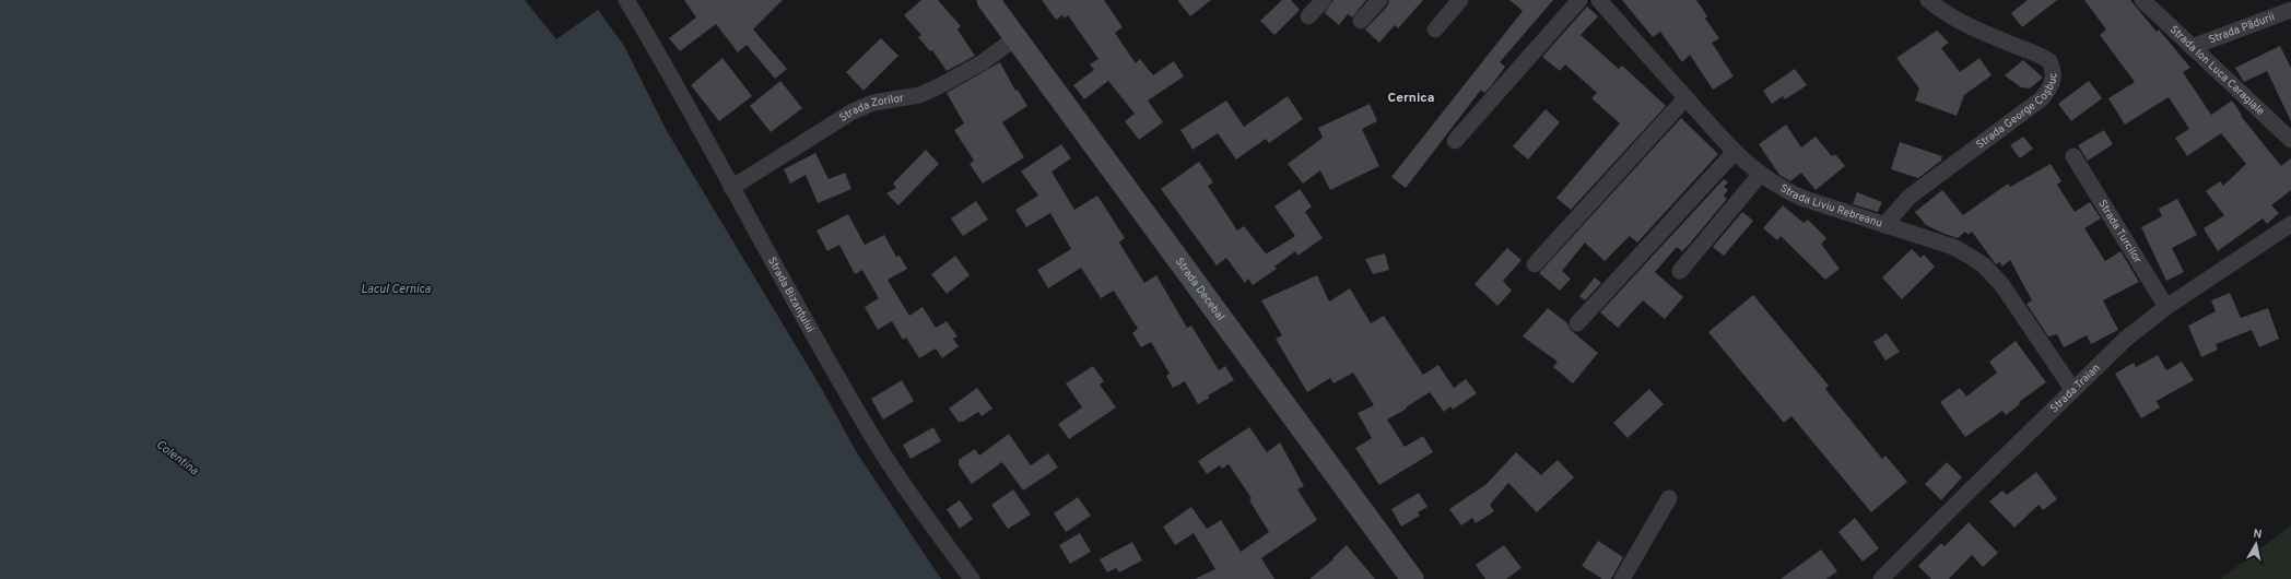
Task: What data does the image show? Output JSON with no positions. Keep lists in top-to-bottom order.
{
  "streets": {
    "main road": ["Strada Decebal"],
    "street": [
      "Strada Pădurii",
      "Strada Ion Luca Caragiale",
      "Strada Zorilor",
      "Strada George Coșbuc",
      "Strada Liviu Rebreanu",
      "Strada Turcilor",
      "Strada Bizanțului",
      "Strada Traian"
    ]
  },
  "crossings": [
    ["Strada Pădurii", "Strada Ion Luca Caragiale"],
    ["Strada Zorilor", "Strada Decebal"],
    ["Strada Zorilor", "Strada Bizanțului"],
    ["Strada George Coșbuc", "Strada Liviu Rebreanu"],
    ["Strada Liviu Rebreanu", "Strada Traian"],
    ["Strada Turcilor", "Strada Traian"]
  ],
  "districts": ["Cernica"],
  "water": ["Lacul Cernica", "Colentina"],
  "north": "top"
}
